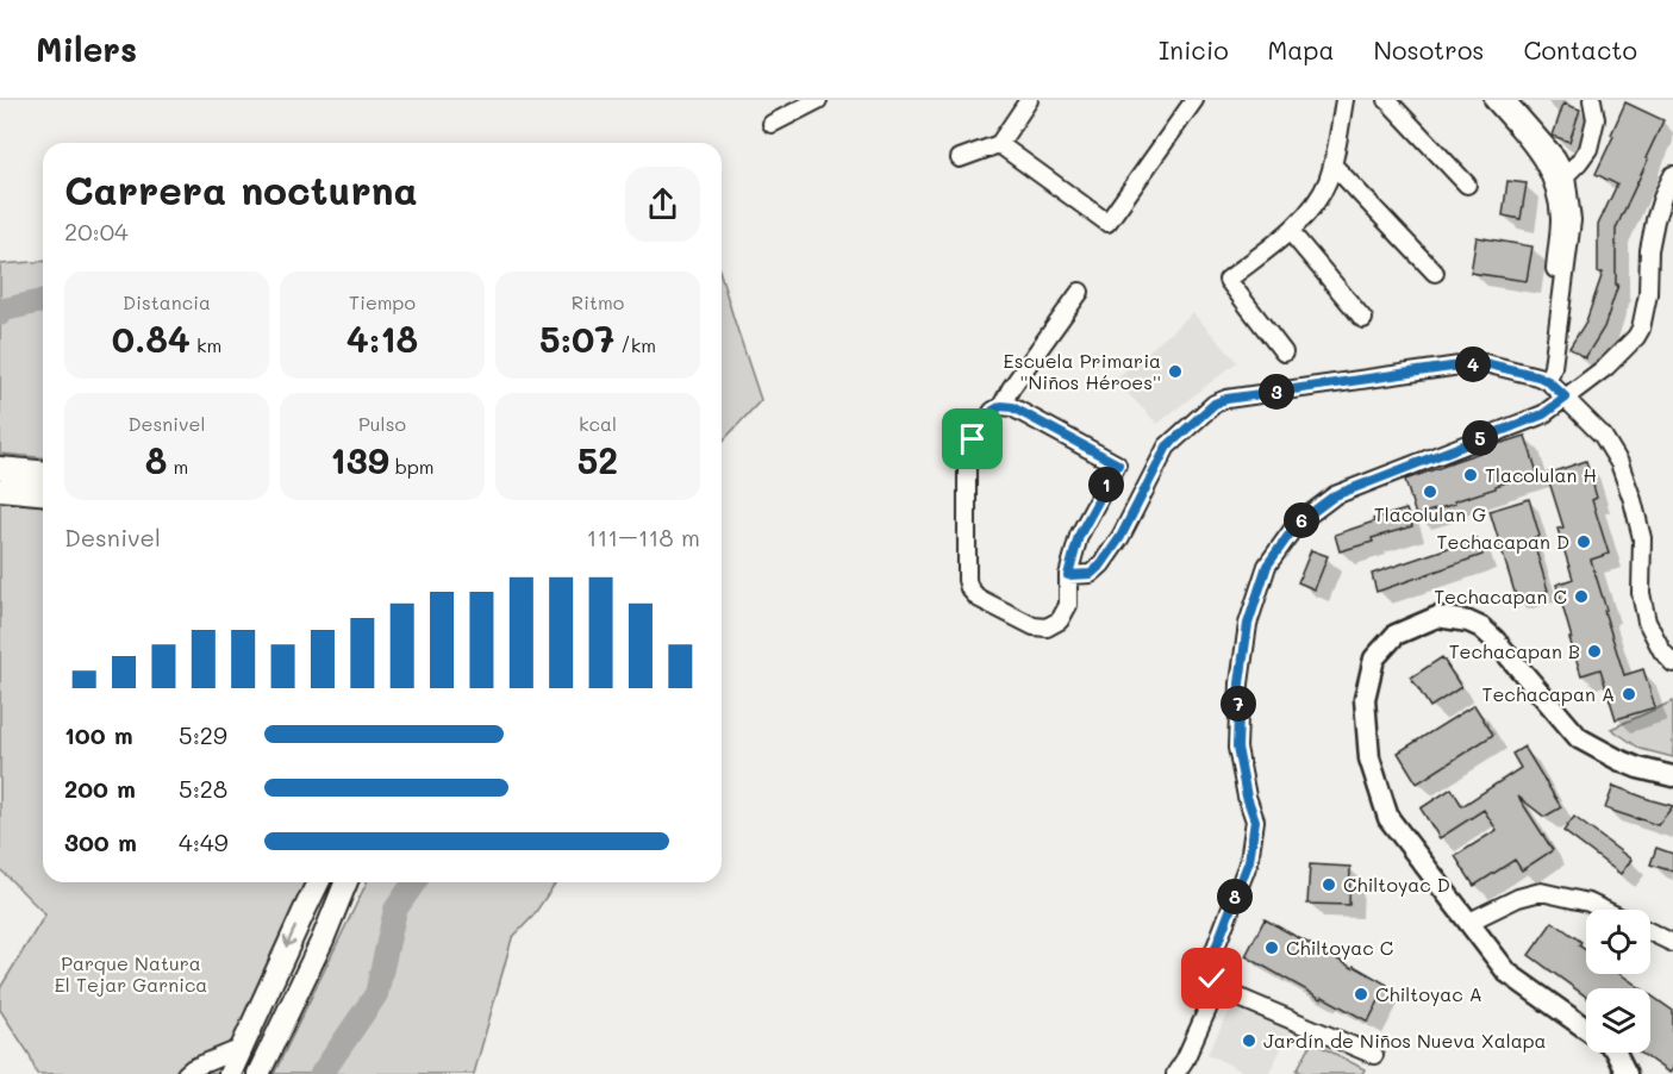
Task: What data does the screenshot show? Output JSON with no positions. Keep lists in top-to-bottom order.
{
  "parks": ["Parque Natura El Tejar Garnica"],
  "places": [
    "Escuela Primaria ''Niños Héroes''",
    "Tlacolulan H",
    "Tlacolulan G",
    "Techacapan D",
    "Techacapan C",
    "Techacapan B",
    "Techacapan A",
    "Chiltoyac D",
    "Chiltoyac C",
    "Chiltoyac A",
    "Jardín de Niños Nueva Xalapa"
  ],
  "page": {
    "header": "Milers",
    "nav": [
      "Inicio",
      "Mapa",
      "Nosotros",
      "Contacto"
    ],
    "heading": ["Carrera nocturna", "20:04"],
    "stats": [
      ["Distancia", "0.84 km"],
      ["Tiempo", "4:18"],
      ["Ritmo", "5:07 /km"],
      ["Desnivel", "8 m"],
      ["Pulso", "139 bpm"],
      ["kcal", "52"]
    ],
    "pins": [
      "4",
      "3",
      "5",
      "1",
      "6",
      "7",
      "8"
    ],
    "chart": ["Desnivel", "111–118 m"],
    "list": [
      {
        "name": "100 m",
        "note": "5:29"
      },
      {
        "name": "200 m",
        "note": "5:28"
      },
      {
        "name": "300 m",
        "note": "4:49"
      }
    ]
  }
}
